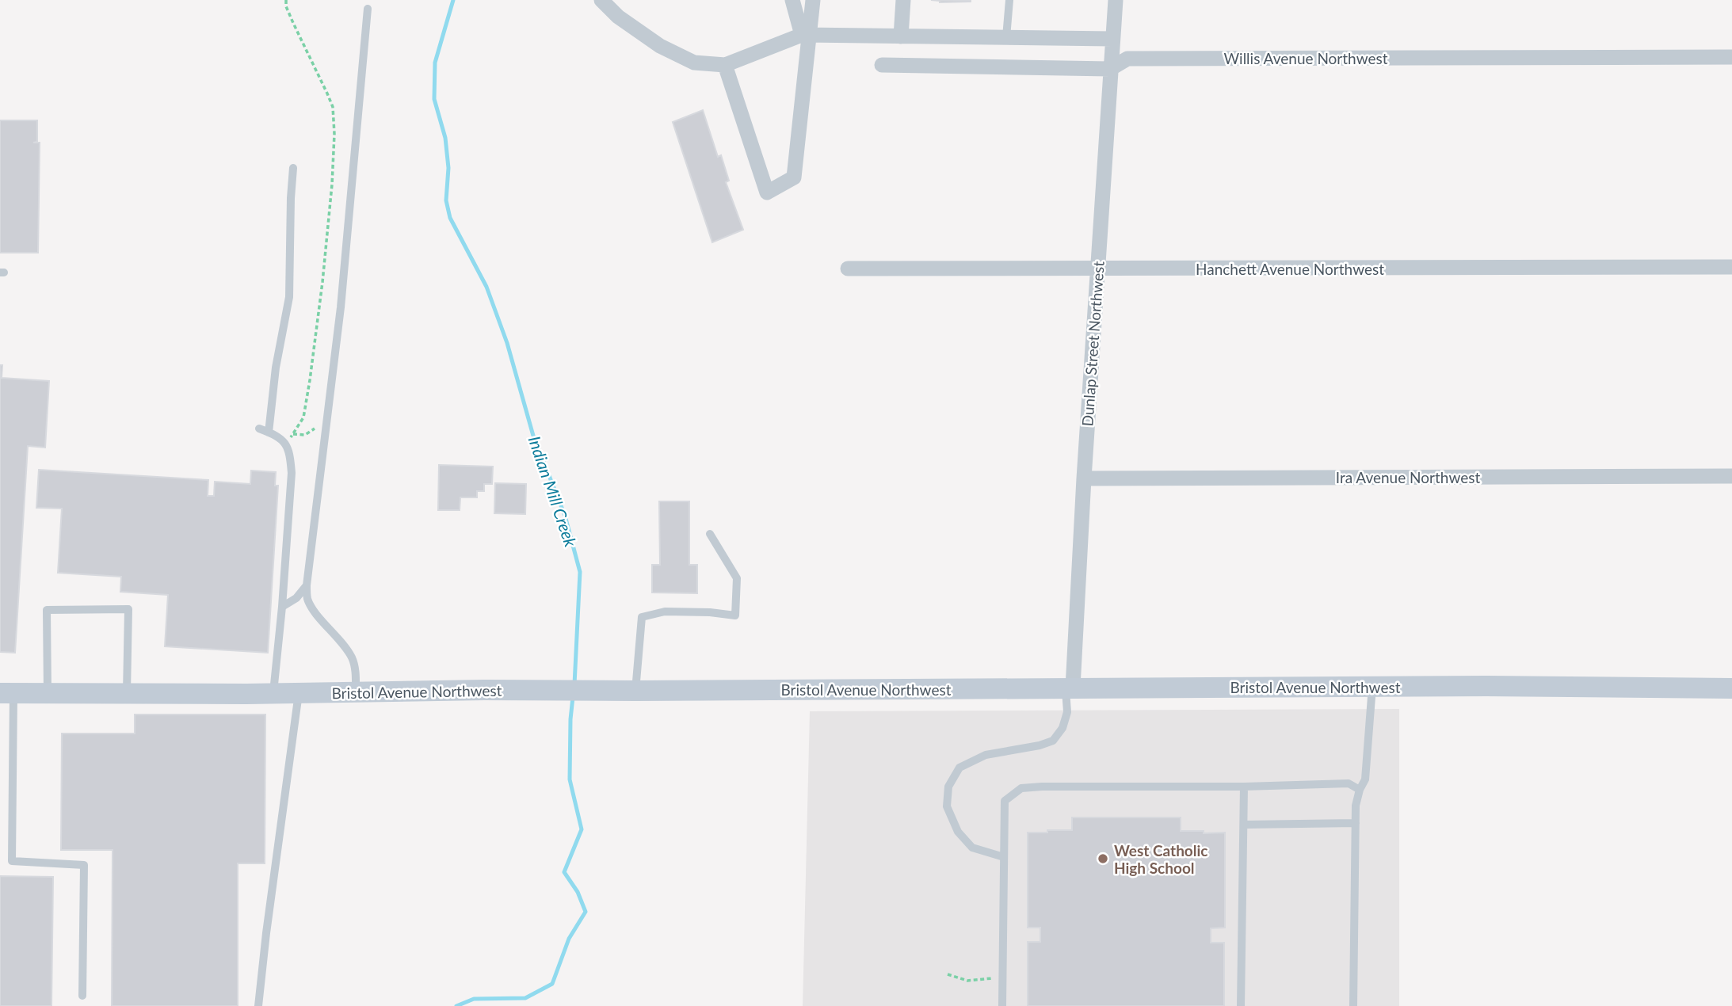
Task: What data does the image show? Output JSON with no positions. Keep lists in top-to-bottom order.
{
  "streets": {
    "street": [
      "Willis Avenue Northwest",
      "Hanchett Avenue Northwest",
      "Dunlap Street Northwest",
      "Ira Avenue Northwest",
      "Bristol Avenue Northwest"
    ]
  },
  "crossings": [
    ["Willis Avenue Northwest", "Dunlap Street Northwest"],
    ["Hanchett Avenue Northwest", "Dunlap Street Northwest"],
    ["Dunlap Street Northwest", "Ira Avenue Northwest"],
    ["Dunlap Street Northwest", "Bristol Avenue Northwest"]
  ],
  "water": ["Indian Mill Creek"],
  "places": ["West Catholic High School"]
}
